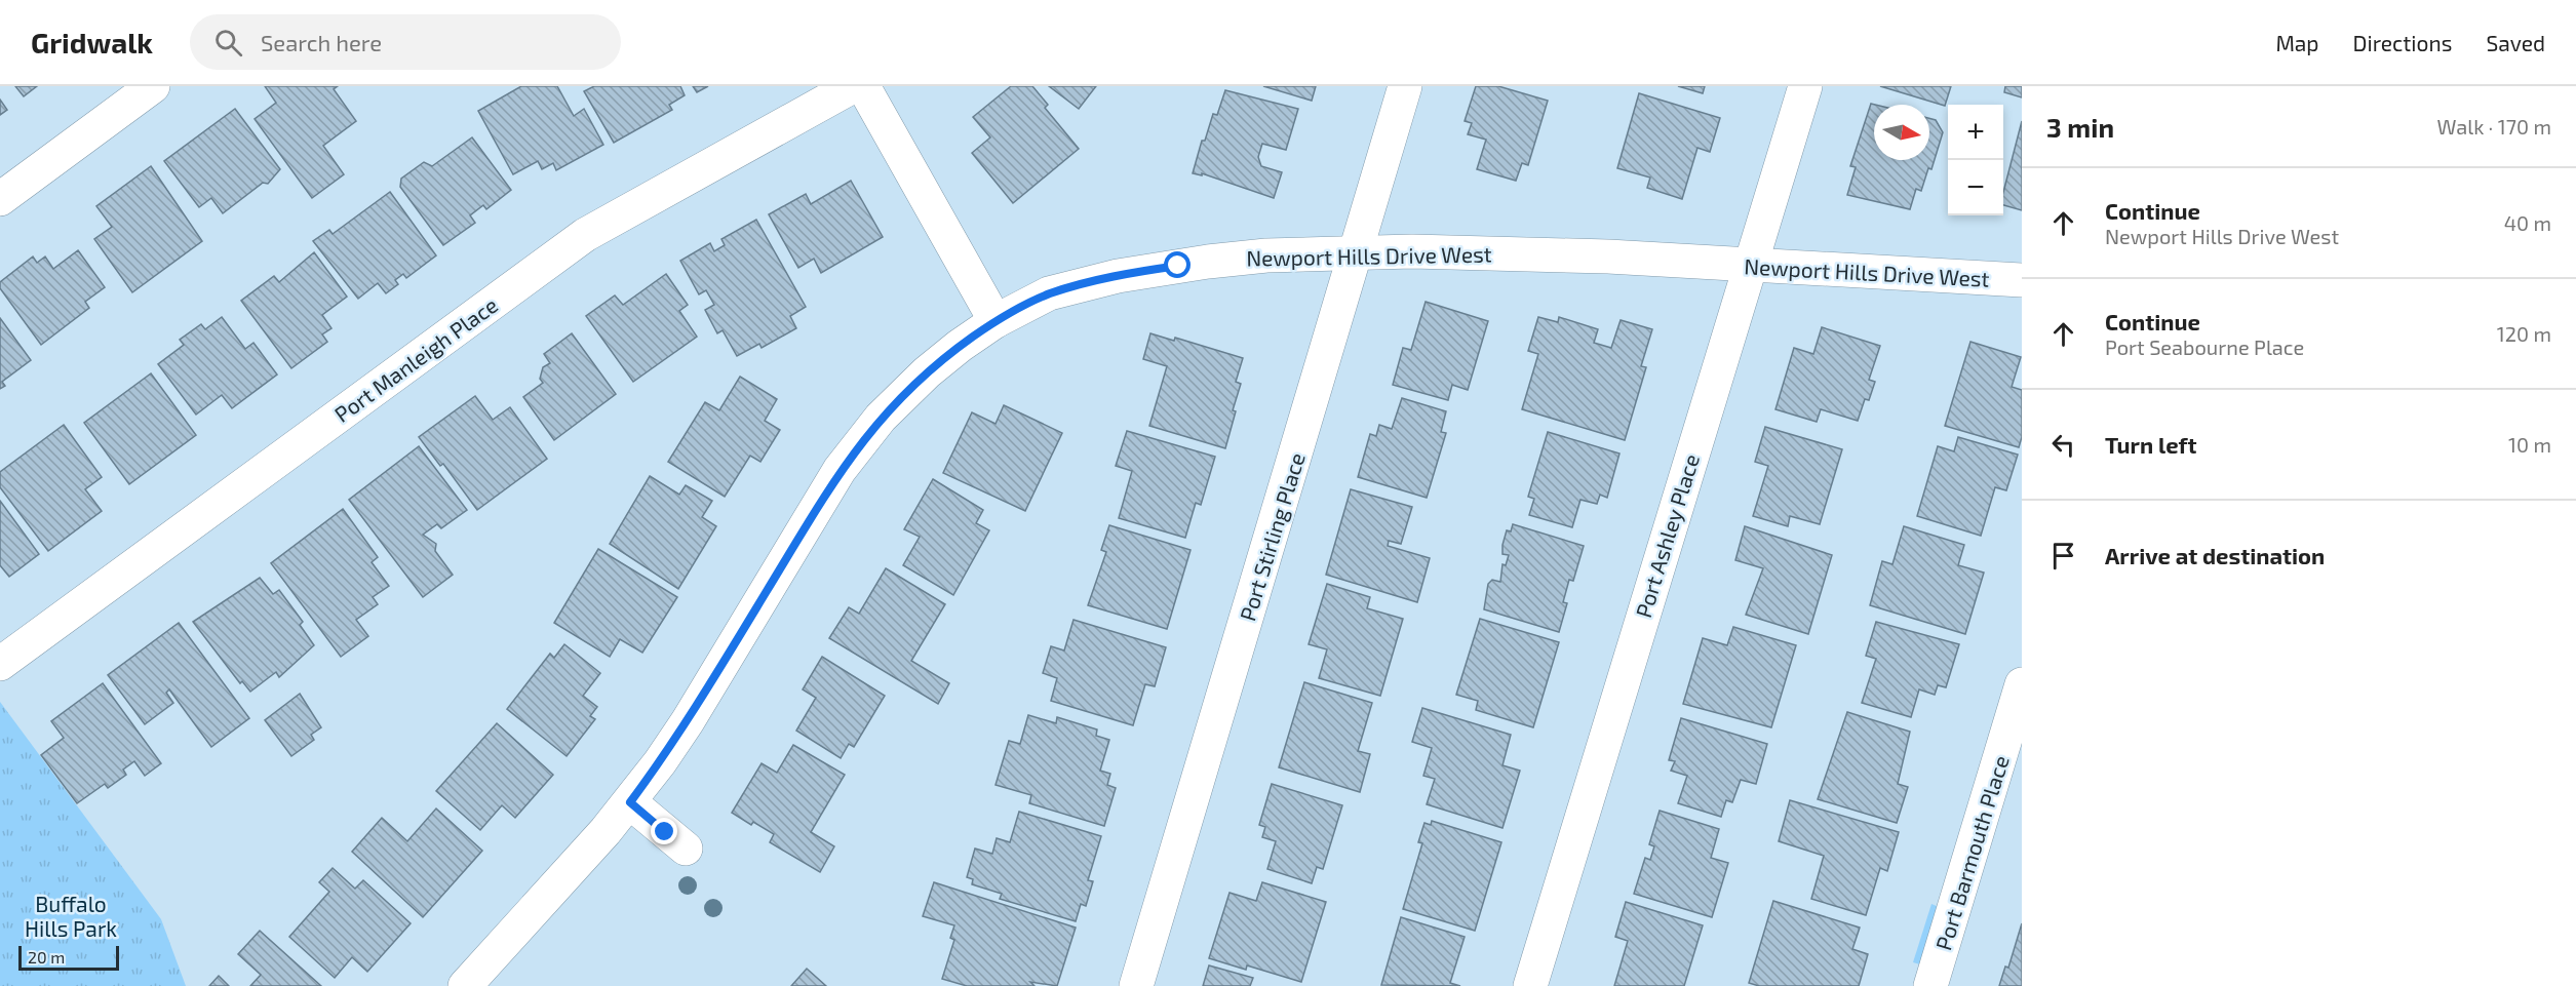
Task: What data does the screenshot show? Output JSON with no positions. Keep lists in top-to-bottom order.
{
  "streets": {
    "street": [
      "Newport Hills Drive West",
      "Port Manleigh Place",
      "Port Ashley Place",
      "Port Stirling Place",
      "Port Barmouth Place"
    ]
  },
  "crossings": [
    ["Newport Hills Drive West", "Port Ashley Place"],
    ["Newport Hills Drive West", "Port Stirling Place"]
  ],
  "parks": ["Buffalo Hills Park"],
  "scale_bar": "20 m",
  "north": "right",
  "page": {
    "header": "Gridwalk",
    "search": "Search here",
    "nav": ["Map", "Directions", "Saved"],
    "heading": ["3 min", "Walk · 170 m"],
    "map_buttons": ["+", "−"],
    "list": [
      ["Continue", "Newport Hills Drive West", "40 m"],
      ["Continue", "Port Seabourne Place", "120 m"],
      ["Turn left", "10 m"],
      "Arrive at destination"
    ],
    "scale": "20 m"
  }
}
